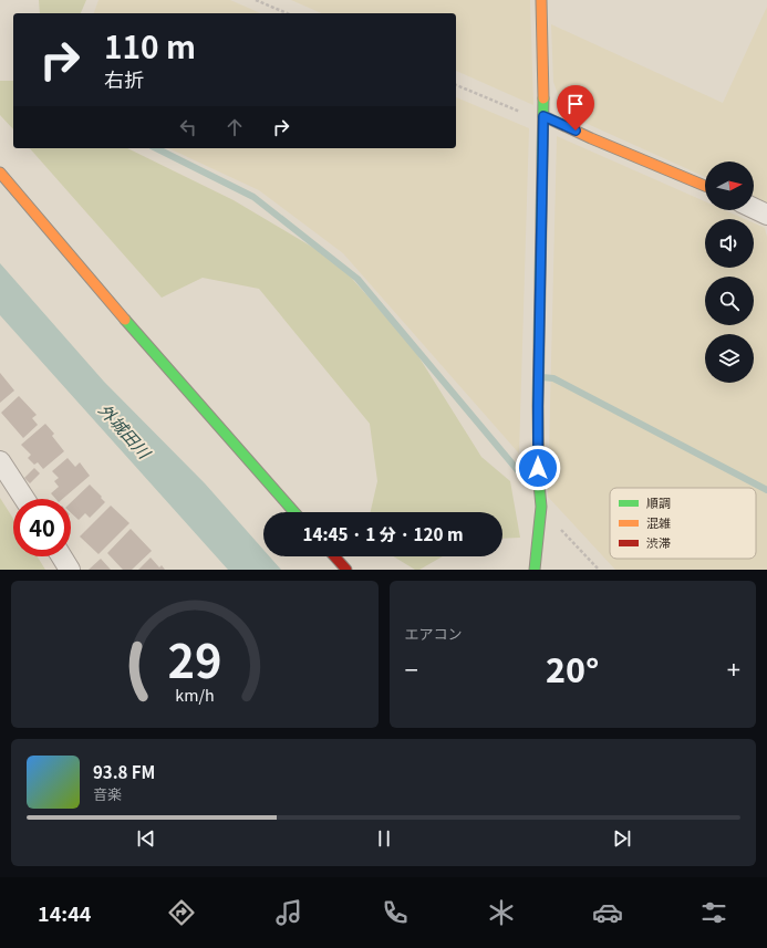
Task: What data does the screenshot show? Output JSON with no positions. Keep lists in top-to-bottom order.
{
  "water": ["外城田川"],
  "legend": ["順調", "混雑", "渋滞"],
  "north": "right",
  "page": {
    "turn": ["110 m", "右折"],
    "limit": "40",
    "trip": "14:45 · 1 分 · 120 m",
    "tile": "エアコン",
    "heat": ["−", "20°", "+"],
    "song": ["93.8 FM", "音楽"],
    "tabs": "14:44",
    "gauge": ["29", "km/h"]
  }
}
